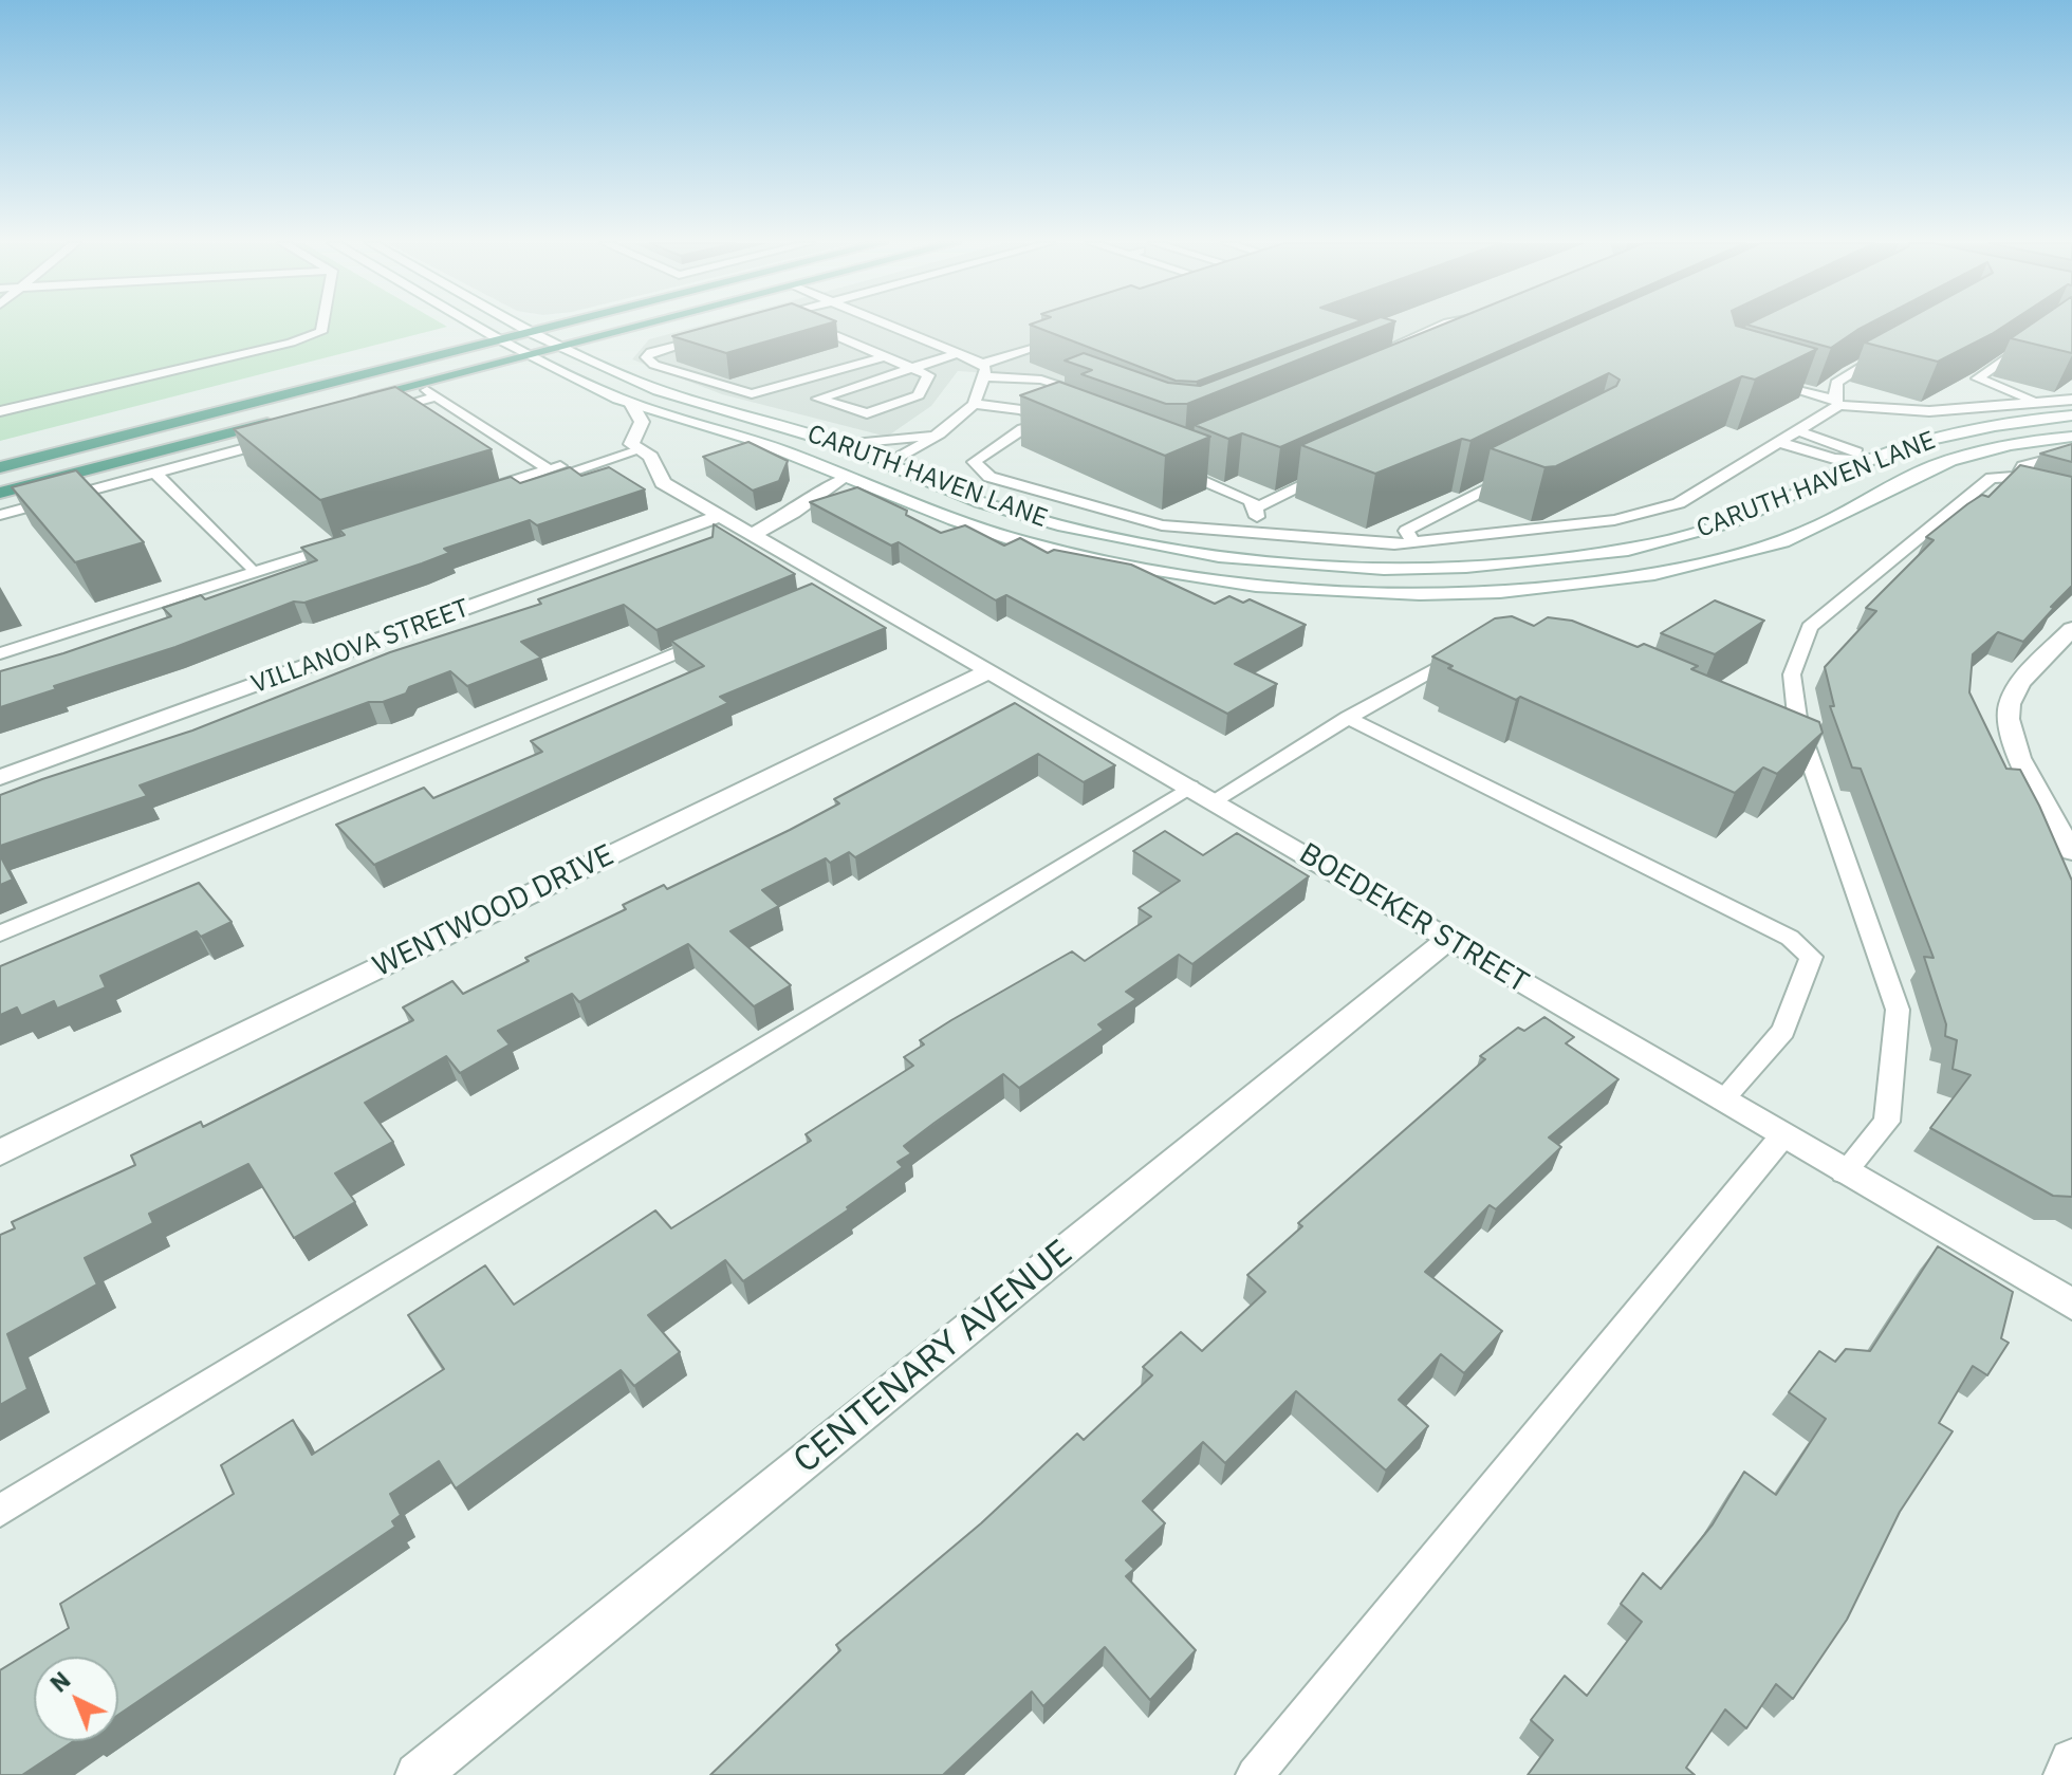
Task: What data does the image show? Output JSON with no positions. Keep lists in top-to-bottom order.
{
  "streets": {
    "main road": [
      "CARUTH HAVEN LANE",
      "VILLANOVA STREET",
      "WENTWOOD DRIVE",
      "BOEDEKER STREET",
      "CENTENARY AVENUE"
    ]
  },
  "crossings": [
    ["VILLANOVA STREET", "BOEDEKER STREET"],
    ["WENTWOOD DRIVE", "BOEDEKER STREET"],
    ["BOEDEKER STREET", "CENTENARY AVENUE"]
  ],
  "north": "top left"
}
